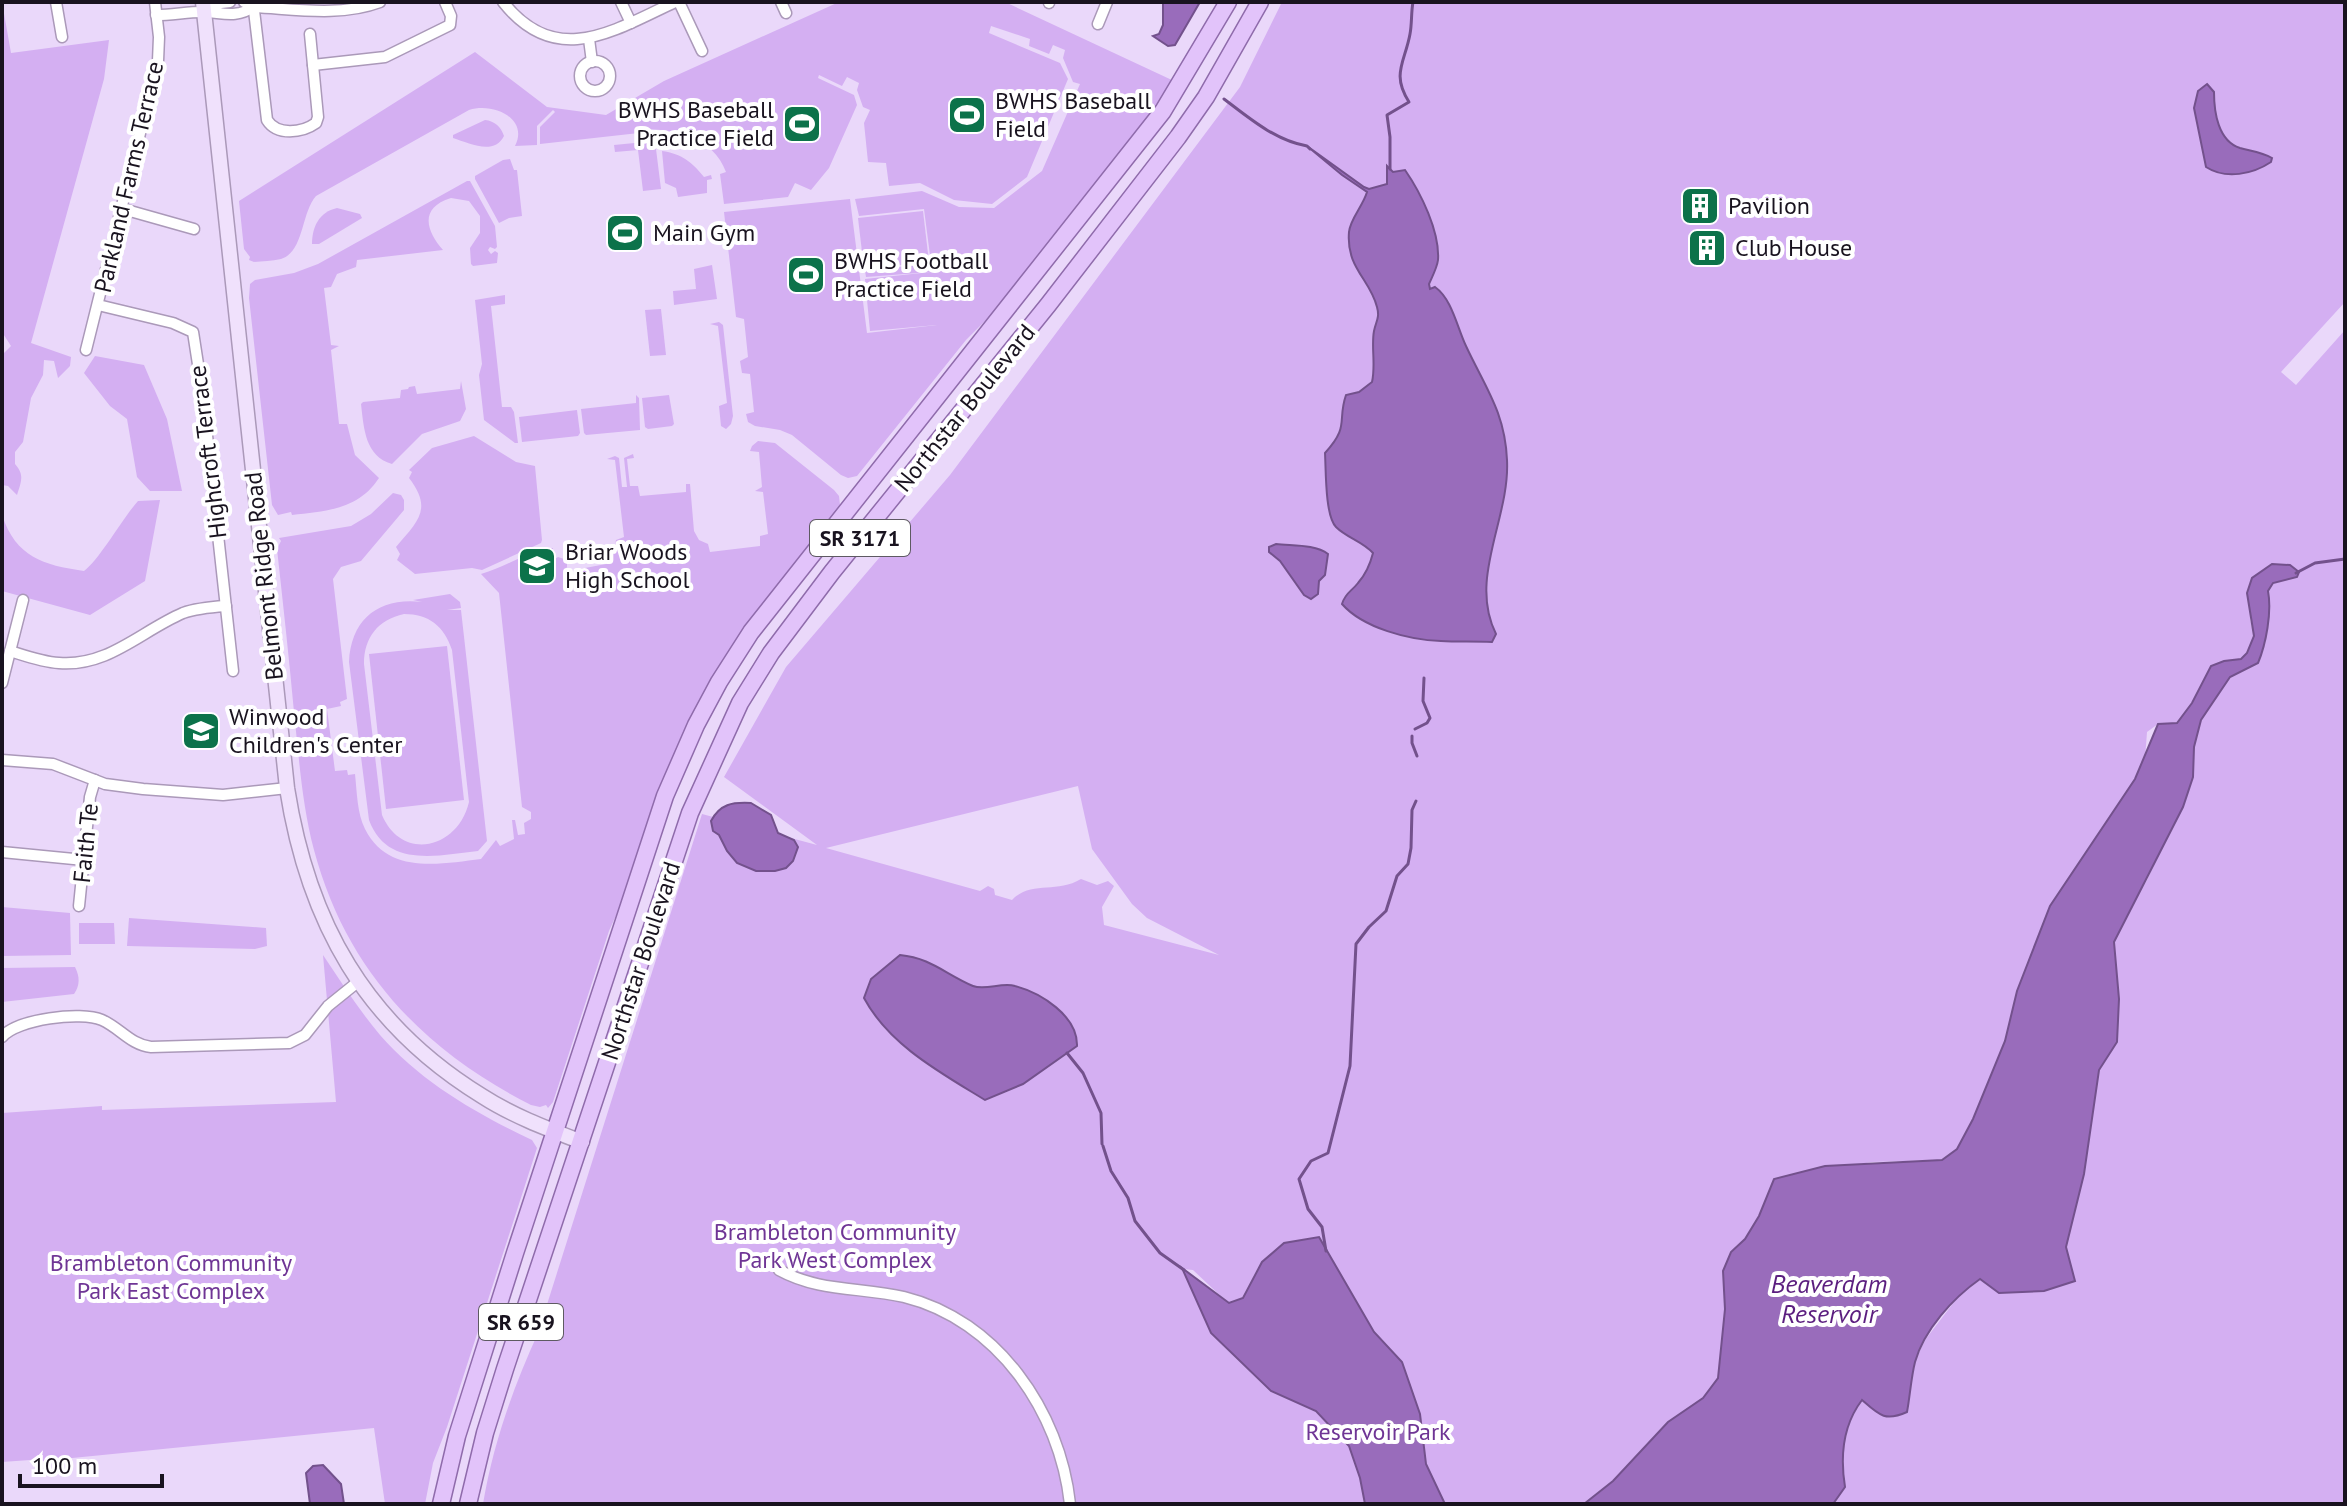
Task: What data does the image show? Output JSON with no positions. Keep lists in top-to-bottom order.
{
  "streets": {
    "main road": [
      "Northstar Boulevard",
      "SR 3171",
      "Belmont Ridge Road",
      "SR 659"
    ],
    "street": ["Parkland Farms Terrace", "Highcroft Terrace", "Faith Te"]
  },
  "crossings": [
    ["Parkland Farms Terrace", "Highcroft Terrace"],
    ["Northstar Boulevard", "Belmont Ridge Road"],
    ["Northstar Boulevard", "SR 659"],
    ["Belmont Ridge Road", "SR 659"]
  ],
  "water": ["Beaverdam Reservoir"],
  "parks": ["Brambleton Community Park West Complex", "Brambleton Community Park East Complex", "Reservoir Park"],
  "places": {
    "sports": [
      "BWHS Baseball Field",
      "BWHS Baseball Practice Field",
      "Main Gym",
      "BWHS Football Practice Field"
    ],
    "building": ["Pavilion", "Club House"],
    "school or university": ["Briar Woods High School", "Winwood Children's Center"]
  },
  "scale_bar": "100 m"
}
